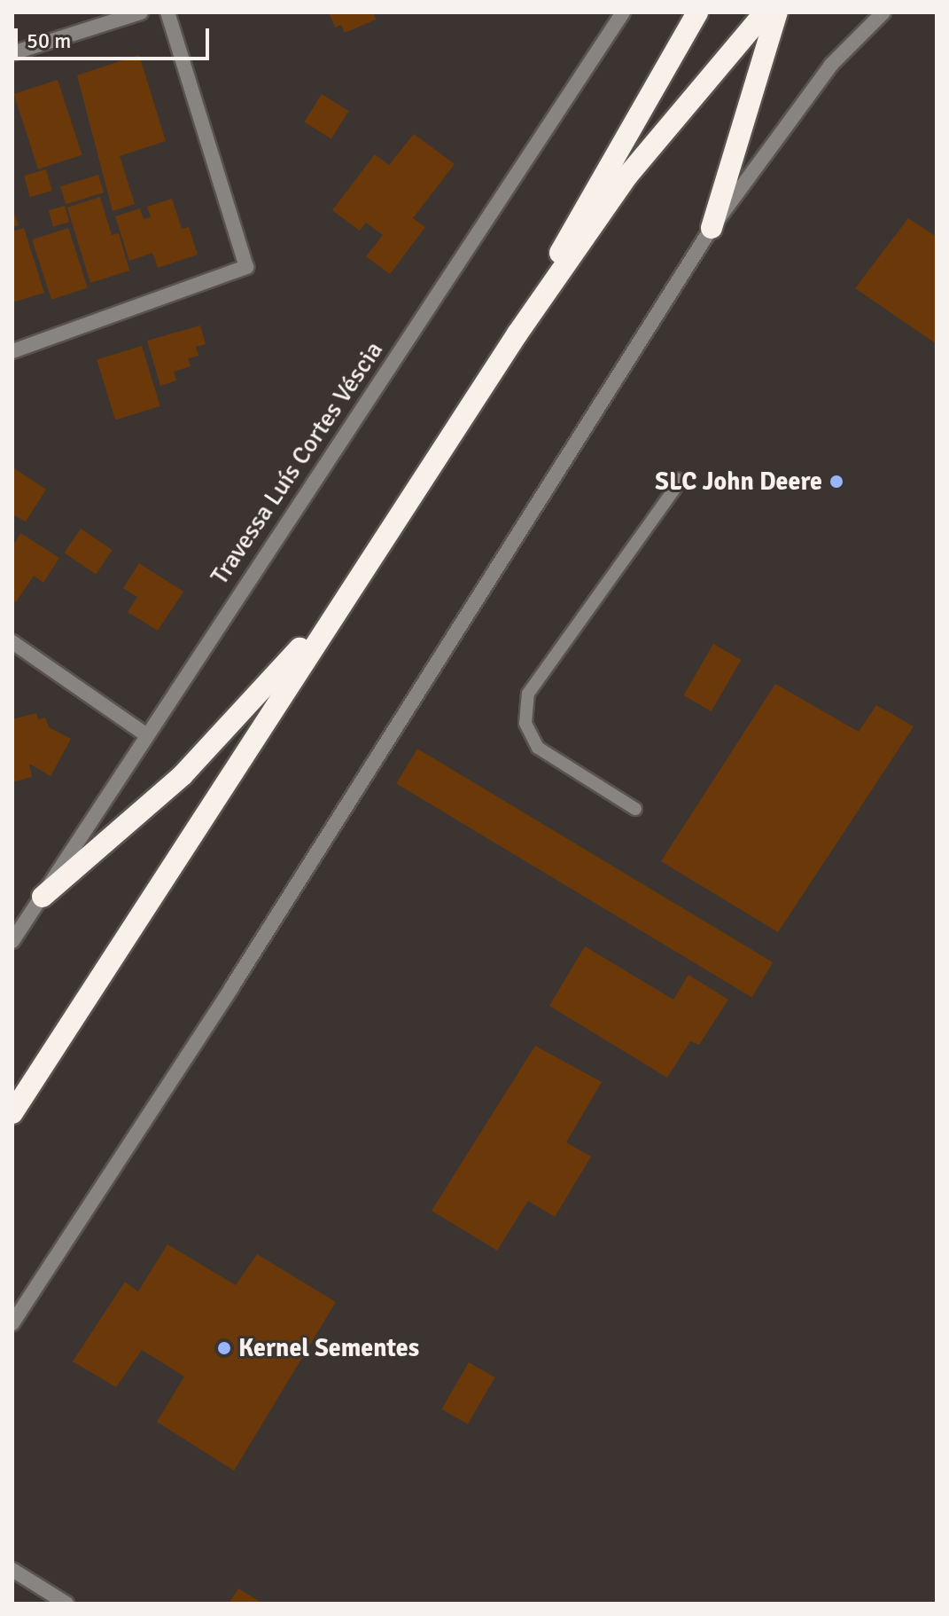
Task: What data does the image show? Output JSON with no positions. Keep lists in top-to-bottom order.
{
  "streets": {
    "street": ["Travessa Luís Cortes Véscia"]
  },
  "places": ["SLC John Deere", "Kernel Sementes"],
  "scale_bar": "50 m"
}
